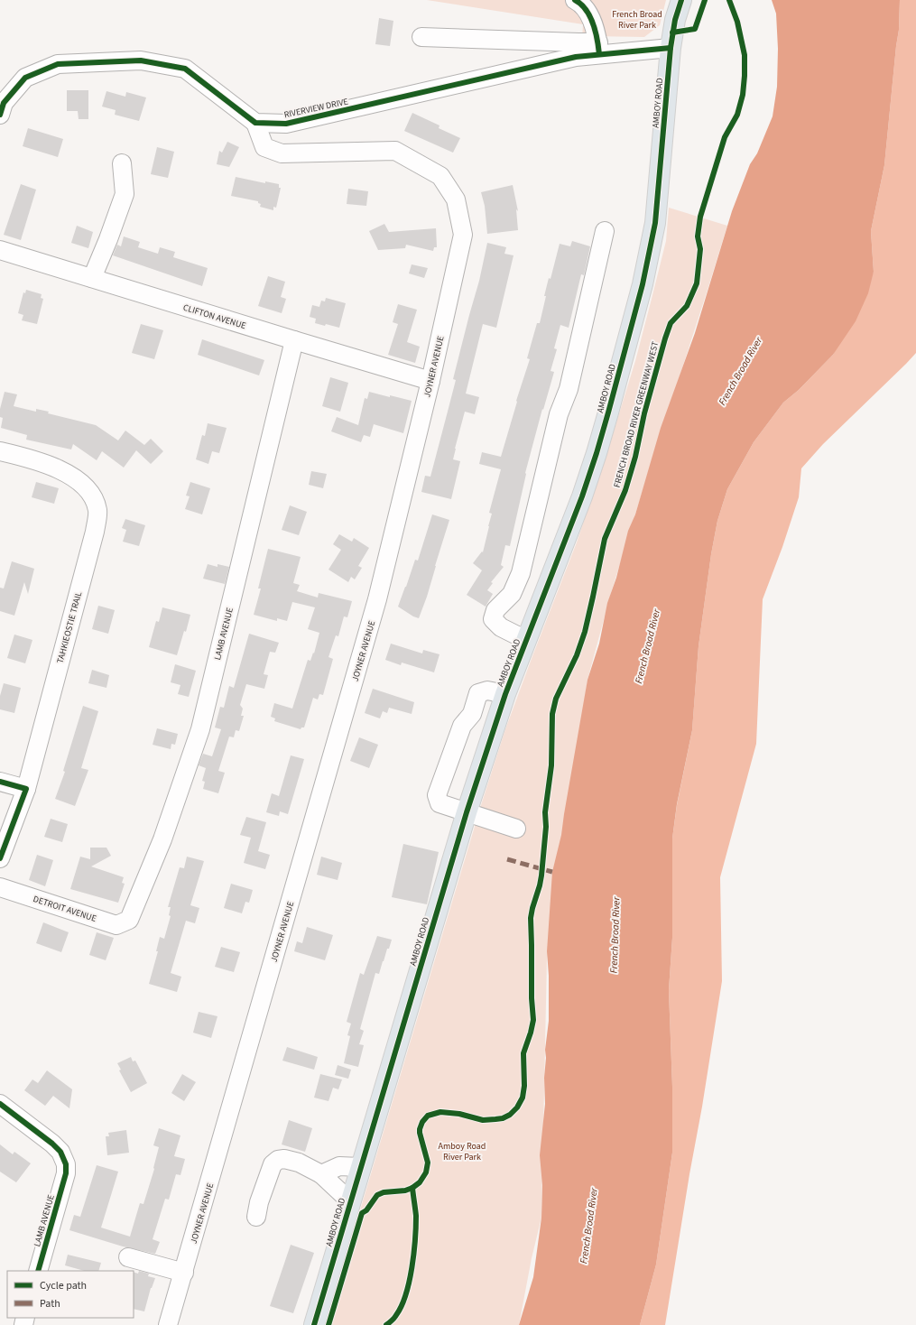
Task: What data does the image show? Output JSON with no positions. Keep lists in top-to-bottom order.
{
  "streets": {
    "main road": ["AMBOY ROAD"],
    "street": [
      "RIVERVIEW DRIVE",
      "CLIFTON AVENUE",
      "JOYNER AVENUE",
      "TAHKIEOSTIE TRAIL",
      "LAMB AVENUE",
      "DETROIT AVENUE"
    ],
    "cycle path": ["FRENCH BROAD RIVER GREENWAY WEST"]
  },
  "crossings": [
    ["AMBOY ROAD", "RIVERVIEW DRIVE"],
    ["RIVERVIEW DRIVE", "JOYNER AVENUE"],
    ["CLIFTON AVENUE", "JOYNER AVENUE"],
    ["CLIFTON AVENUE", "LAMB AVENUE"],
    ["LAMB AVENUE", "DETROIT AVENUE"]
  ],
  "water": ["French Broad River"],
  "parks": ["French Broad River Park", "Amboy Road River Park"],
  "legend": ["Cycle path", "Path"]
}
